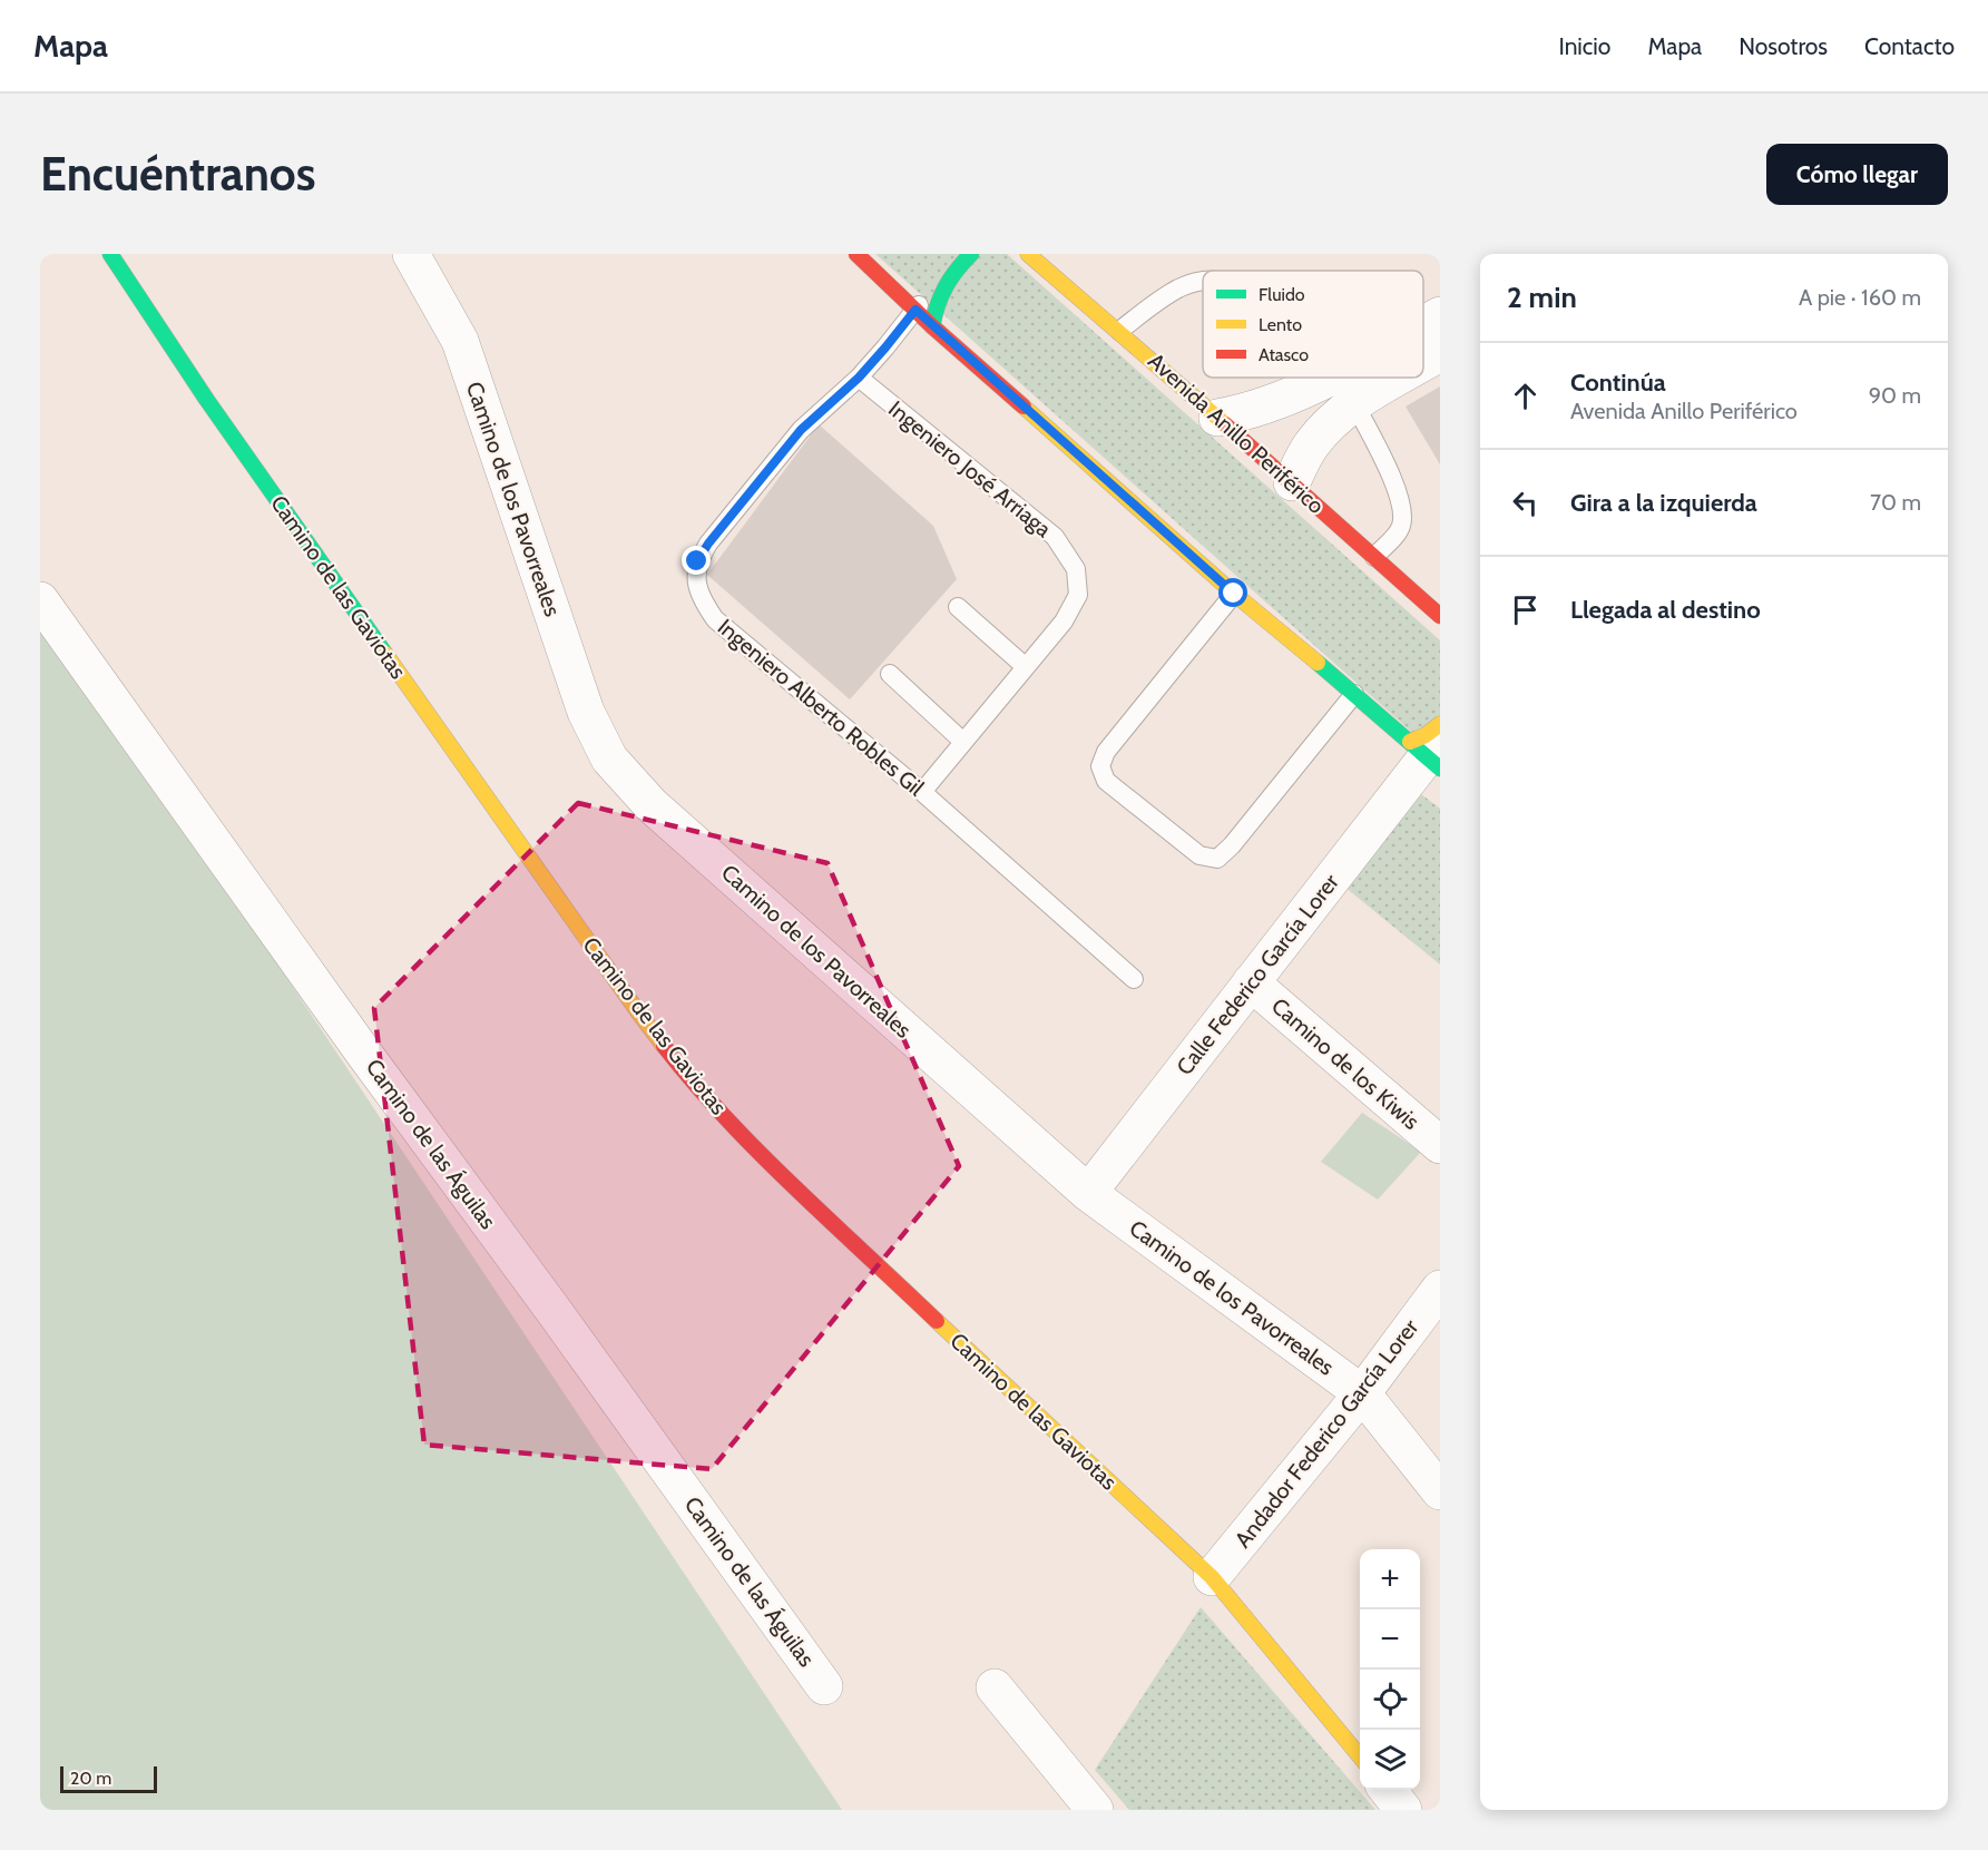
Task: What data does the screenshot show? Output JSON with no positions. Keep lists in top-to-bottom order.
{
  "streets": {
    "street": [
      "Avenida Anillo Periférico",
      "Camino de los Pavorreales",
      "Camino de las Gaviotas",
      "Calle Federico García Lorer",
      "Camino de los Kiwis",
      "Camino de las Águilas",
      "Andador Federico García Lorer"
    ],
    "lane": ["Ingeniero José Arriaga", "Ingeniero Alberto Robles Gil"]
  },
  "crossings": [
    ["Ingeniero José Arriaga", "Ingeniero Alberto Robles Gil"],
    ["Camino de los Pavorreales", "Calle Federico García Lorer"],
    ["Camino de los Pavorreales", "Andador Federico García Lorer"],
    ["Camino de las Gaviotas", "Andador Federico García Lorer"],
    ["Calle Federico García Lorer", "Camino de los Kiwis"]
  ],
  "legend": ["Fluido", "Lento", "Atasco"],
  "scale_bar": "20 m",
  "page": {
    "header": "Mapa",
    "nav": [
      "Inicio",
      "Mapa",
      "Nosotros",
      "Contacto"
    ],
    "buttons": "Cómo llegar",
    "title": "Encuéntranos",
    "heading": ["2 min", "A pie · 160 m"],
    "list": [
      ["Continúa", "Avenida Anillo Periférico", "90 m"],
      ["Gira a la izquierda", "70 m"],
      "Llegada al destino"
    ],
    "map_buttons": ["+", "−"],
    "scale": "20 m"
  }
}
